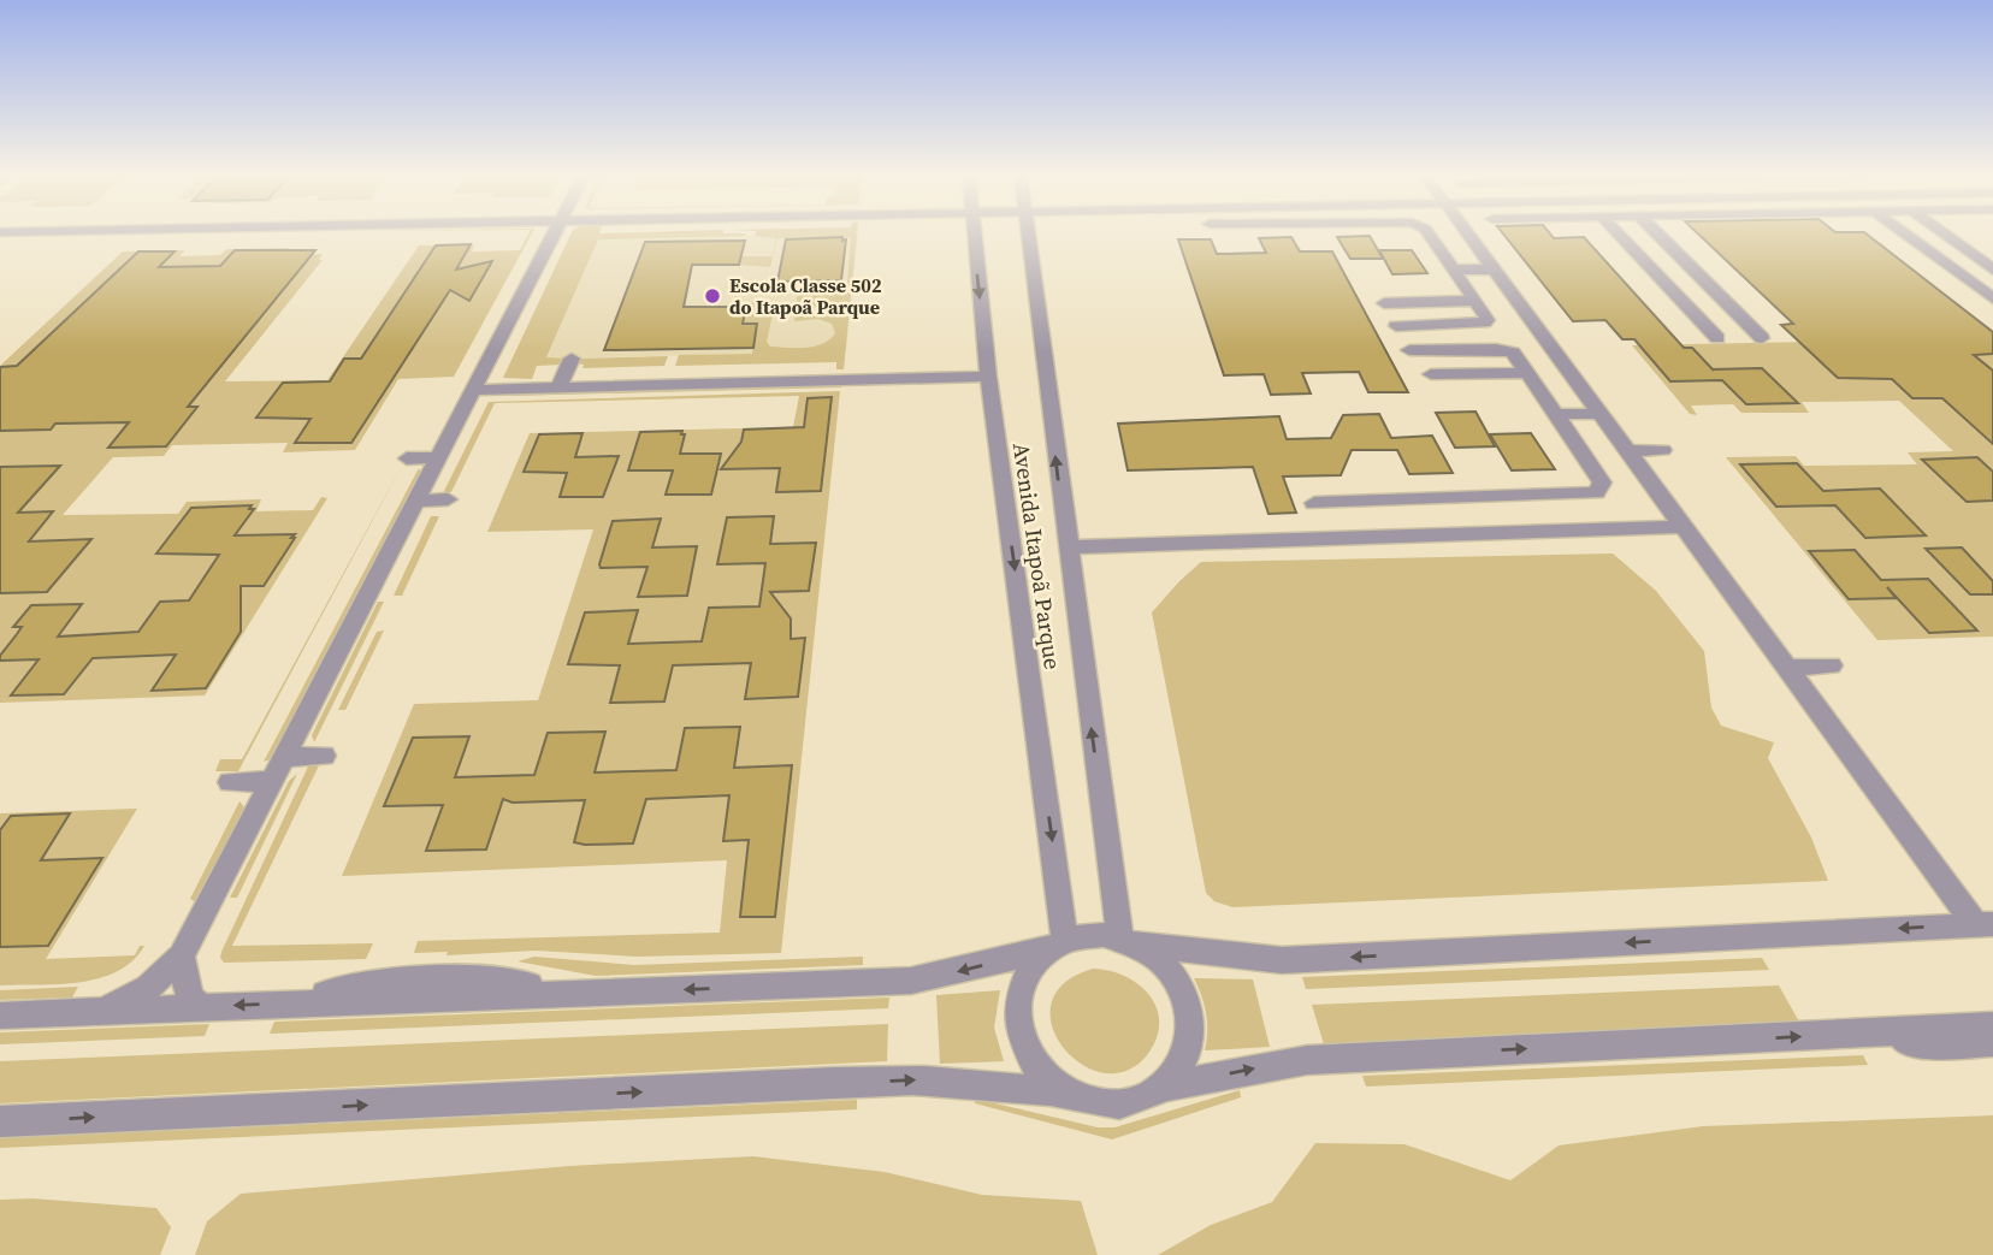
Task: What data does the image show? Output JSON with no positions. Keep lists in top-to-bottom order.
{
  "streets": {
    "street": ["Avenida Itapoã Parque"]
  },
  "places": ["Escola Classe 502 do Itapoã Parque"]
}
